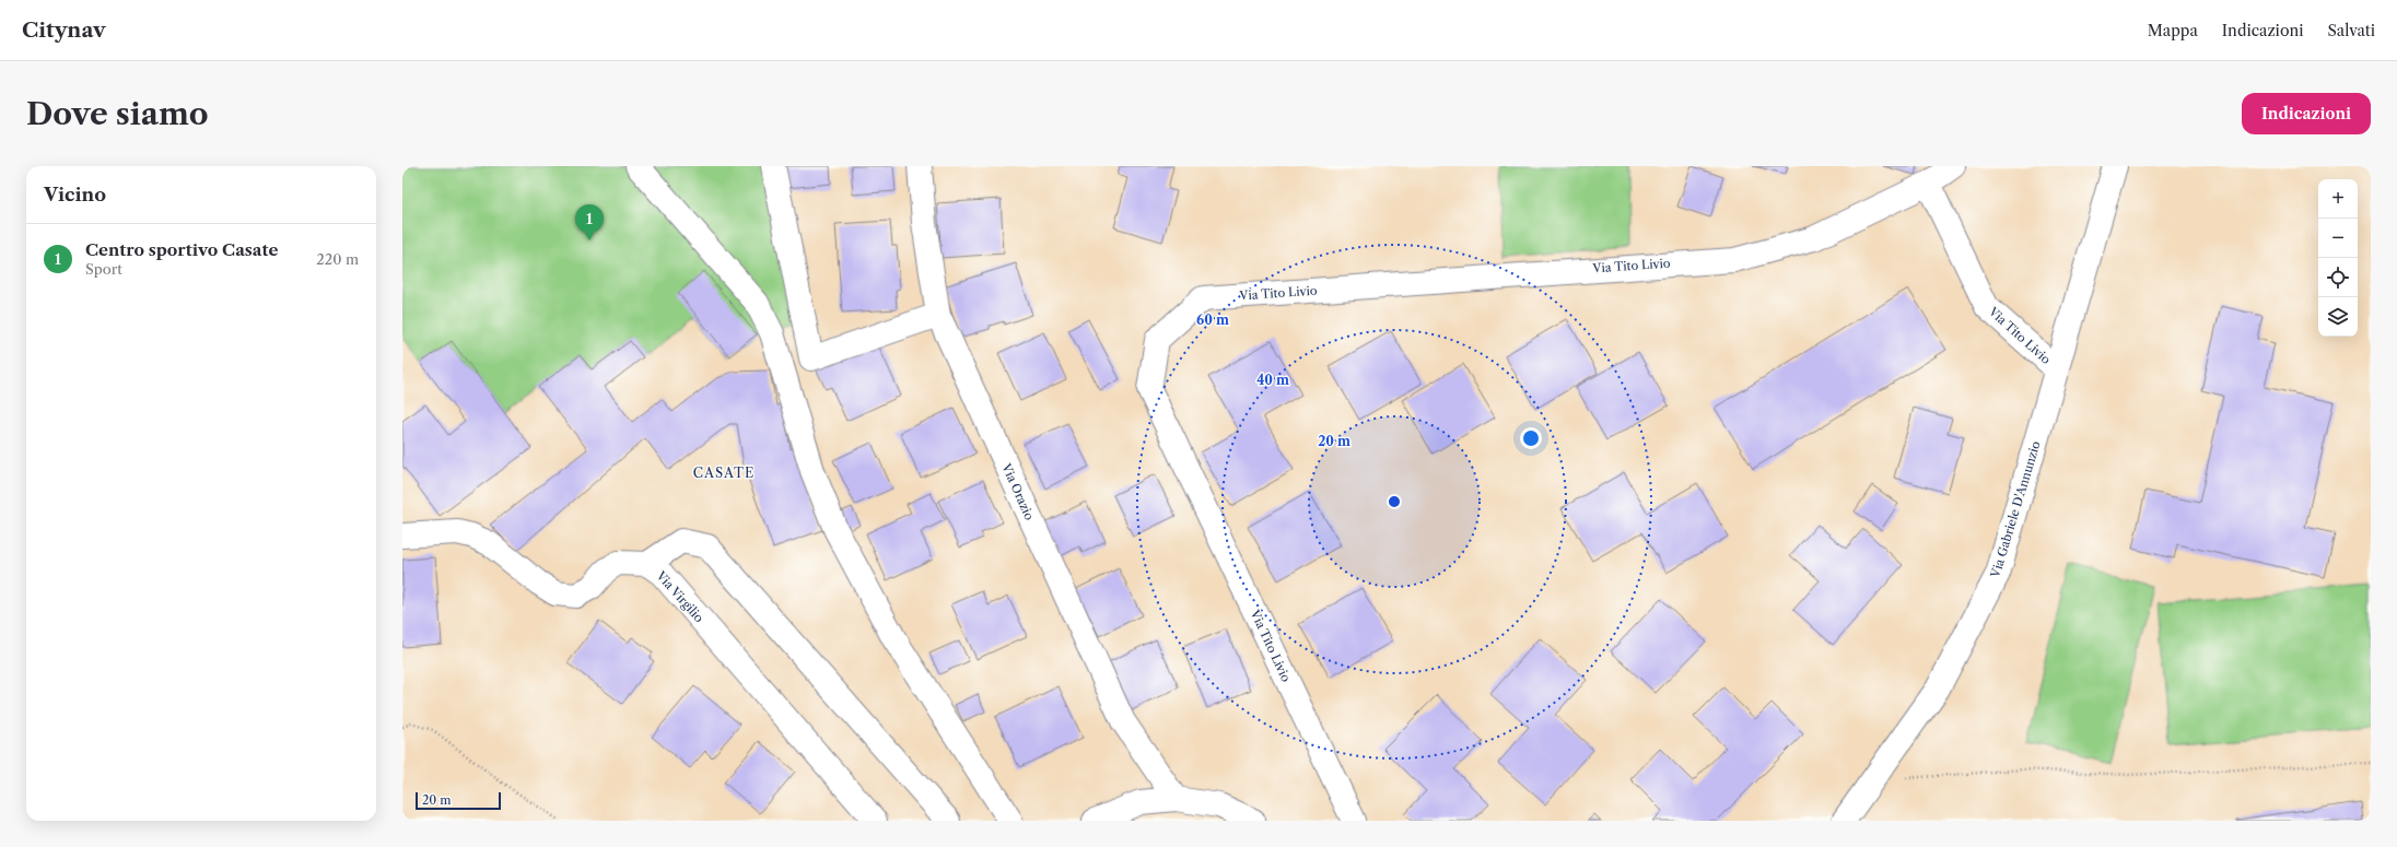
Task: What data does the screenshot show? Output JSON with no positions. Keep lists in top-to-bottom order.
{
  "streets": {
    "street": [
      "Via Tito Livio",
      "Via Orazio",
      "Via Gabriele D'Annunzio",
      "Via Virgilio"
    ]
  },
  "crossings": [
    ["Via Tito Livio", "Via Gabriele D'Annunzio"]
  ],
  "districts": ["CASATE"],
  "scale_bar": "20 m",
  "page": {
    "header": "Citynav",
    "nav": ["Mappa", "Indicazioni", "Salvati"],
    "buttons": "Indicazioni",
    "title": "Dove siamo",
    "heading": "Vicino",
    "map_buttons": ["+", "−"],
    "pins": "1",
    "list": [
      {
        "mark": "1",
        "name": "Centro sportivo Casate",
        "note": "Sport",
        "value": "220 m"
      }
    ],
    "scale": "20 m"
  },
  "rings": ["60 m", "40 m", "20 m"]
}
